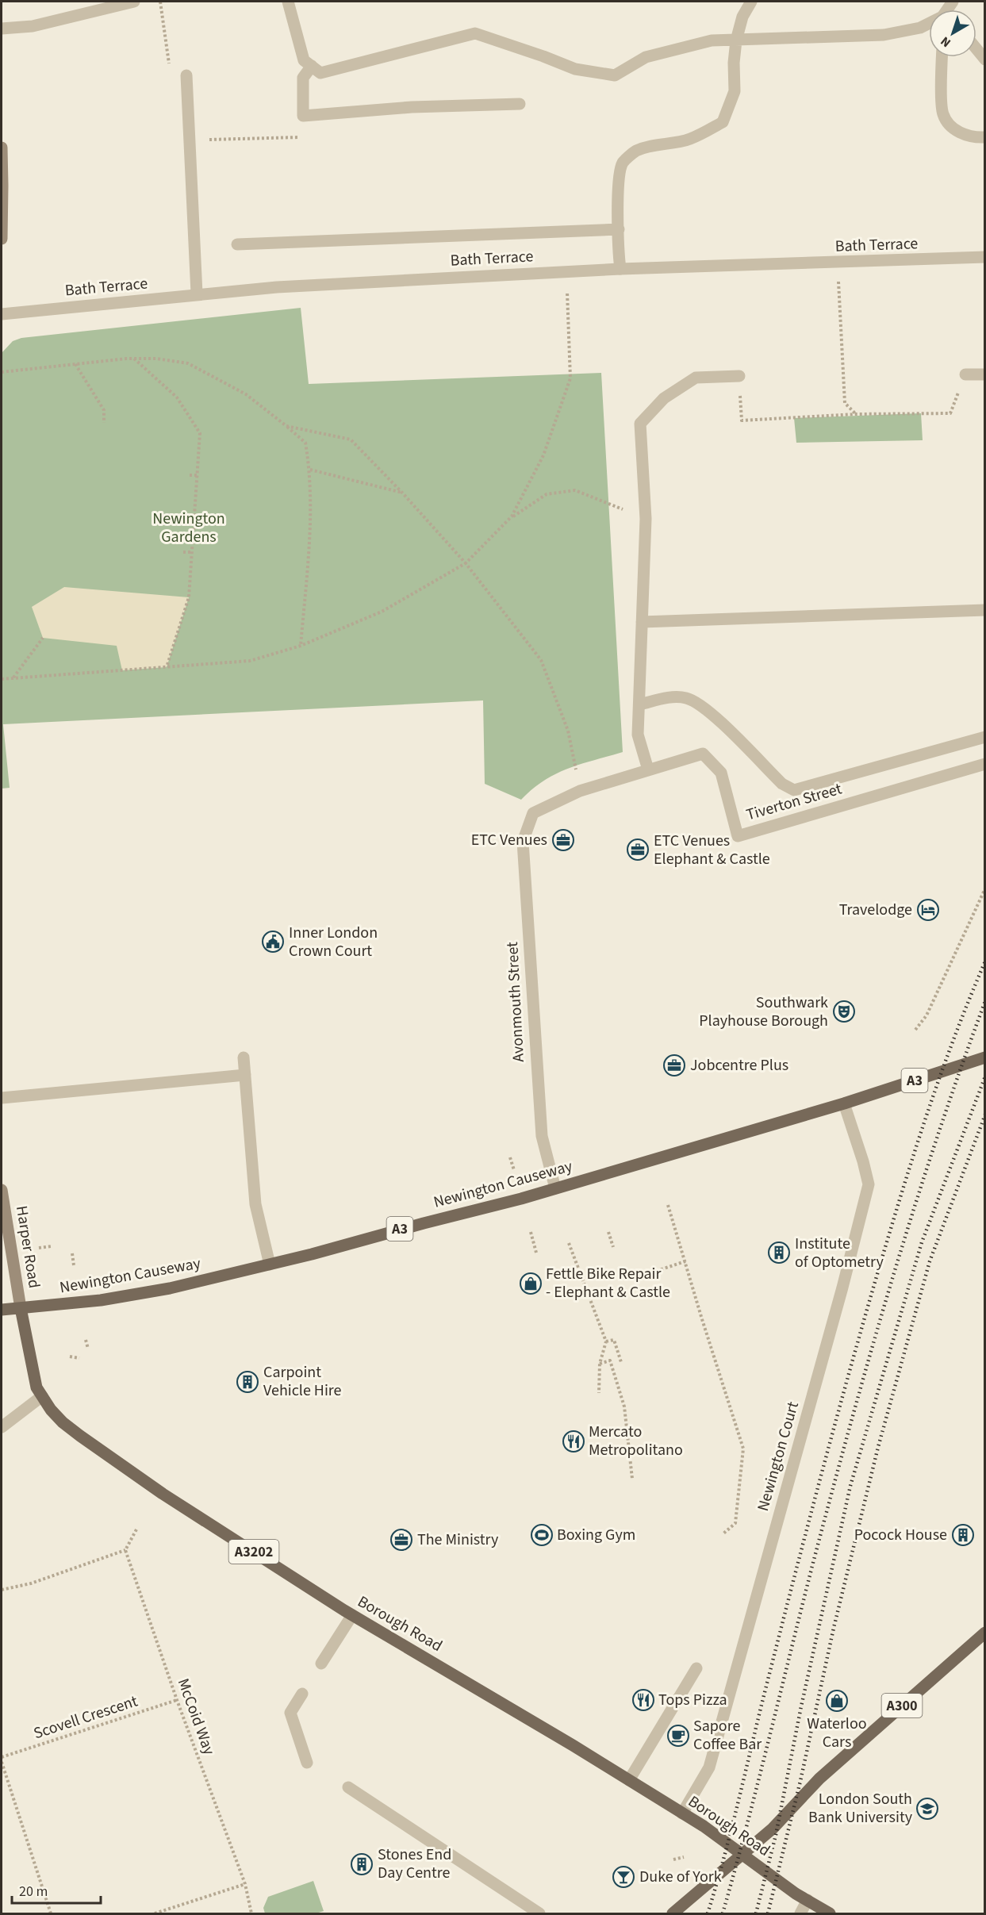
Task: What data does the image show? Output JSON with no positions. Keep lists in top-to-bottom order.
{
  "streets": {
    "main road": [
      "A3",
      "Newington Causeway",
      "Harper Road",
      "A3202",
      "Borough Road",
      "A300"
    ],
    "street": [
      "Bath Terrace",
      "Tiverton Street",
      "Avonmouth Street",
      "Newington Court"
    ],
    "path": ["McCoid Way", "Scovell Crescent"]
  },
  "crossings": [
    ["Tiverton Street", "Avonmouth Street"],
    ["Avonmouth Street", "Newington Causeway"],
    ["A3", "Newington Causeway"],
    ["A3", "Harper Road"],
    ["A3", "Borough Road"],
    ["Newington Causeway", "Harper Road"],
    ["Newington Causeway", "Newington Court"],
    ["Newington Causeway", "Borough Road"],
    ["Harper Road", "Borough Road"],
    ["Newington Court", "Borough Road"],
    ["Borough Road", "A300"],
    ["McCoid Way", "Scovell Crescent"]
  ],
  "parks": ["Newington Gardens"],
  "places": {
    "office": [
      "ETC Venues",
      "ETC Venues Elephant & Castle",
      "Jobcentre Plus",
      "The Ministry"
    ],
    "hotel": ["Travelodge"],
    "public building": ["Inner London Crown Court"],
    "theatre": ["Southwark Playhouse Borough"],
    "building": [
      "Institute of Optometry",
      "Carpoint Vehicle Hire",
      "Pocock House",
      "Stones End Day Centre"
    ],
    "shop": ["Fettle Bike Repair - Elephant & Castle", "Waterloo Cars"],
    "restaurant": ["Mercato Metropolitano", "Tops Pizza"],
    "sports": ["Boxing Gym"],
    "cafe": ["Sapore Coffee Bar"],
    "school or university": ["London South Bank University"],
    "bar": ["Duke of York"]
  },
  "scale_bar": "20 m",
  "north": "bottom left"
}
